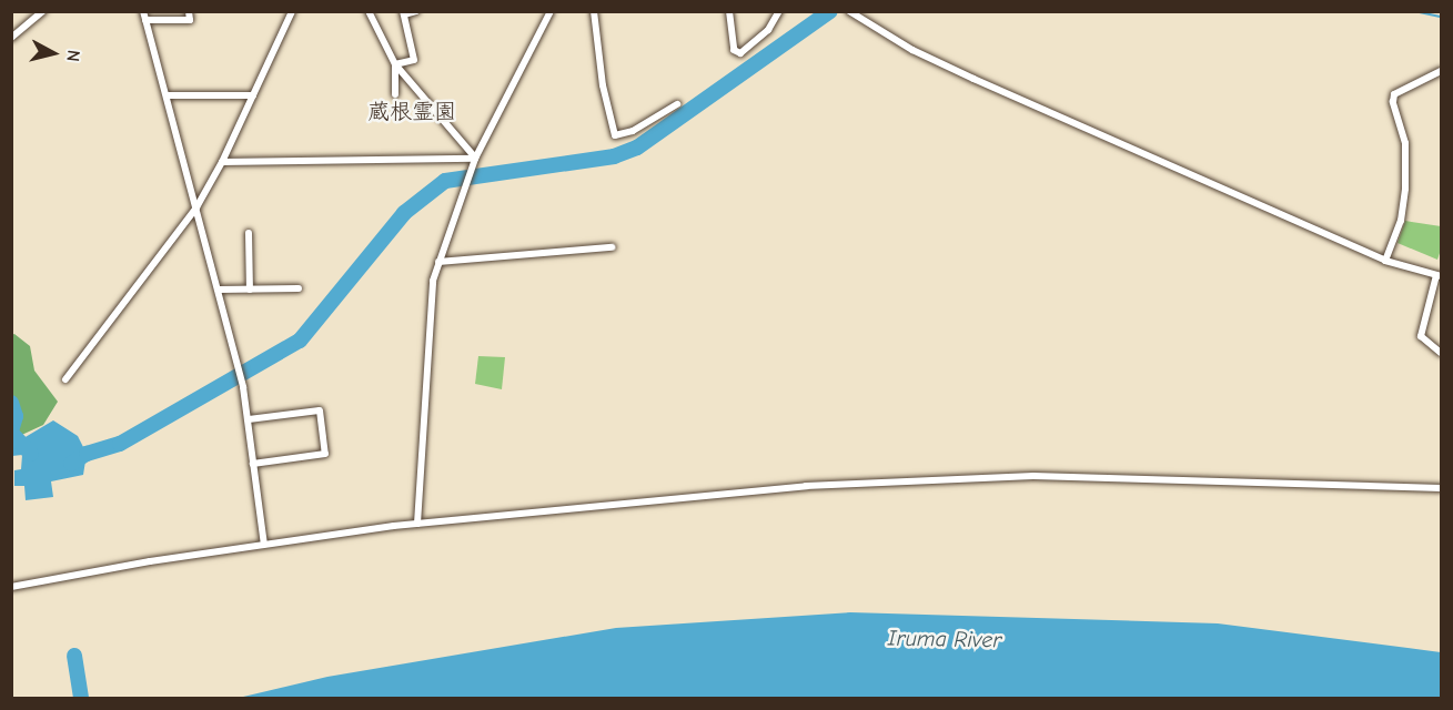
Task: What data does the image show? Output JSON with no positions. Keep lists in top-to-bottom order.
{
  "districts": ["蔵根霊園"],
  "water": ["Iruma River"],
  "north": "right"
}
